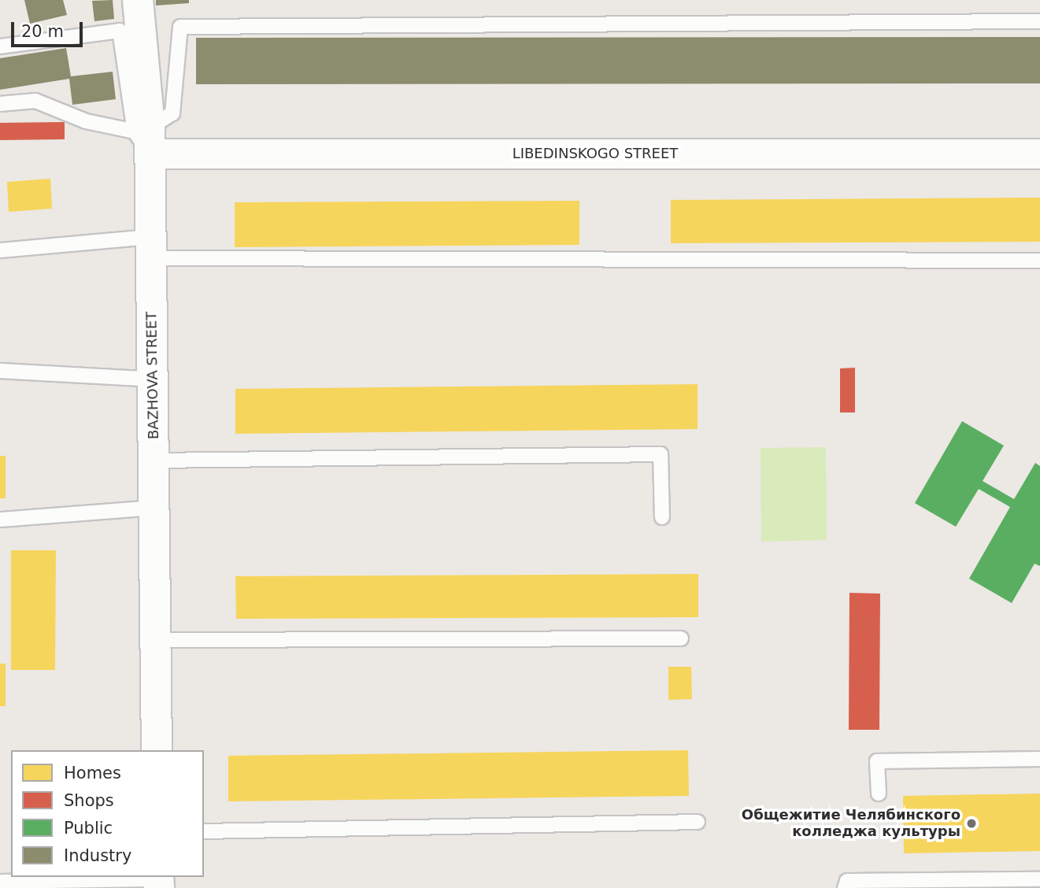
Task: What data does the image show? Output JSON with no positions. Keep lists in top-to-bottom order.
{
  "streets": {
    "street": ["LIBEDINSKOGO STREET", "BAZHOVA STREET"]
  },
  "crossings": [
    ["LIBEDINSKOGO STREET", "BAZHOVA STREET"]
  ],
  "places": ["Общежитие Челябинского колледжа культуры"],
  "legend": [
    "Homes",
    "Shops",
    "Public",
    "Industry"
  ],
  "scale_bar": "20 m"
}
